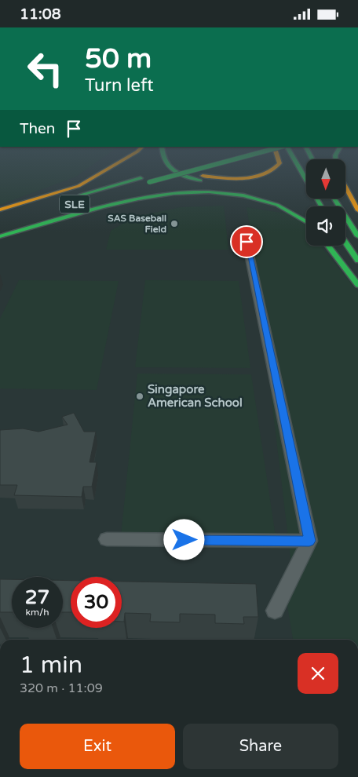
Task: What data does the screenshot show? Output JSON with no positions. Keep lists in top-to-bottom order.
{
  "streets": {
    "highway": ["SLE"]
  },
  "places": ["SAS Baseball Field", "Singapore American School"],
  "north": "bottom",
  "page": {
    "status": "11:08",
    "turn": ["50 m", "Turn left"],
    "then": "Then",
    "speed": "27 km/h",
    "limit": "30",
    "heading": ["1 min", "320 m · 11:09"],
    "buttons": ["Exit", "Share"]
  }
}
